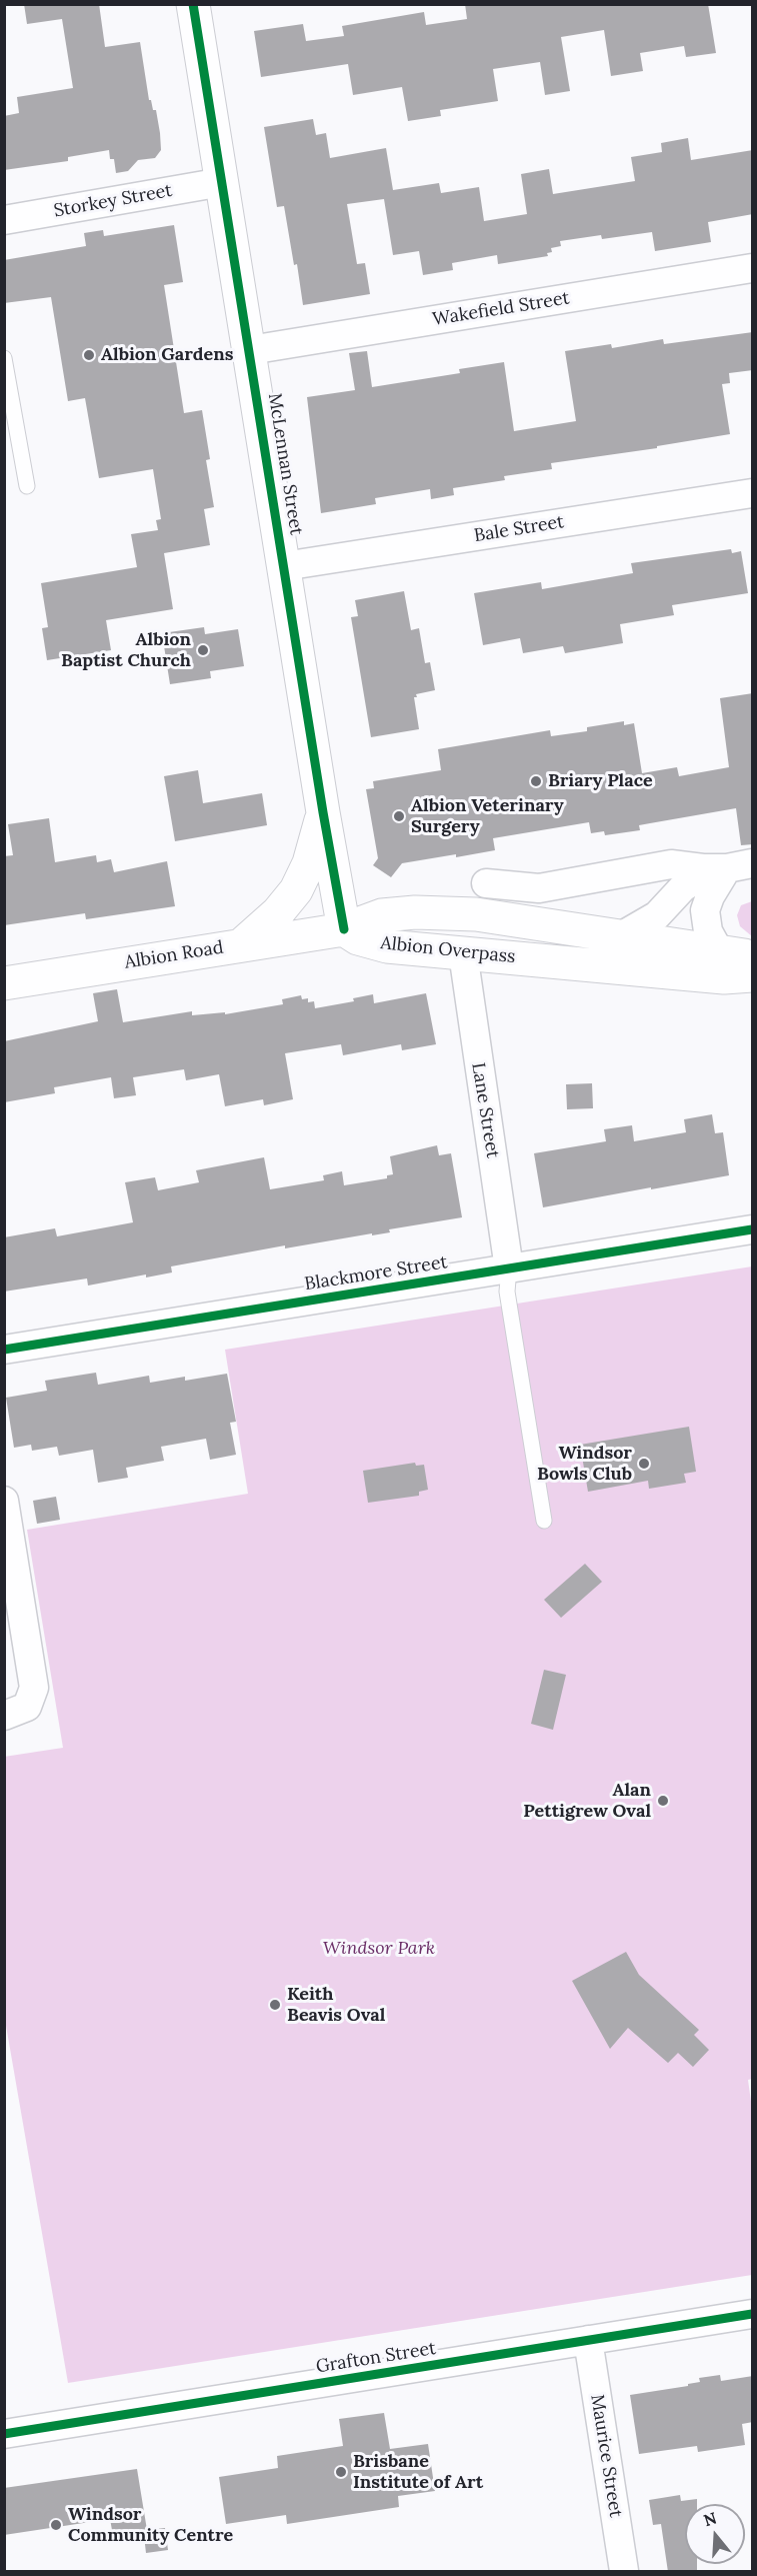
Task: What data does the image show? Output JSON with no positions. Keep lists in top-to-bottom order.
{
  "streets": {
    "main road": ["McLennan Street", "Albion Overpass", "Albion Road"],
    "street": [
      "Storkey Street",
      "Wakefield Street",
      "Bale Street",
      "Lane Street",
      "Blackmore Street",
      "Grafton Street",
      "Maurice Street"
    ]
  },
  "crossings": [
    ["Storkey Street", "McLennan Street"],
    ["Wakefield Street", "McLennan Street"],
    ["McLennan Street", "Bale Street"],
    ["McLennan Street", "Albion Overpass"],
    ["McLennan Street", "Albion Road"],
    ["Albion Overpass", "Albion Road"],
    ["Albion Overpass", "Lane Street"],
    ["Lane Street", "Blackmore Street"],
    ["Grafton Street", "Maurice Street"]
  ],
  "parks": ["Windsor Park"],
  "places": [
    "Albion Gardens",
    "Albion Baptist Church",
    "Briary Place",
    "Albion Veterinary Surgery",
    "Windsor Bowls Club",
    "Alan Pettigrew Oval",
    "Keith Beavis Oval",
    "Brisbane Institute of Art",
    "Windsor Community Centre"
  ],
  "north": "top"
}
